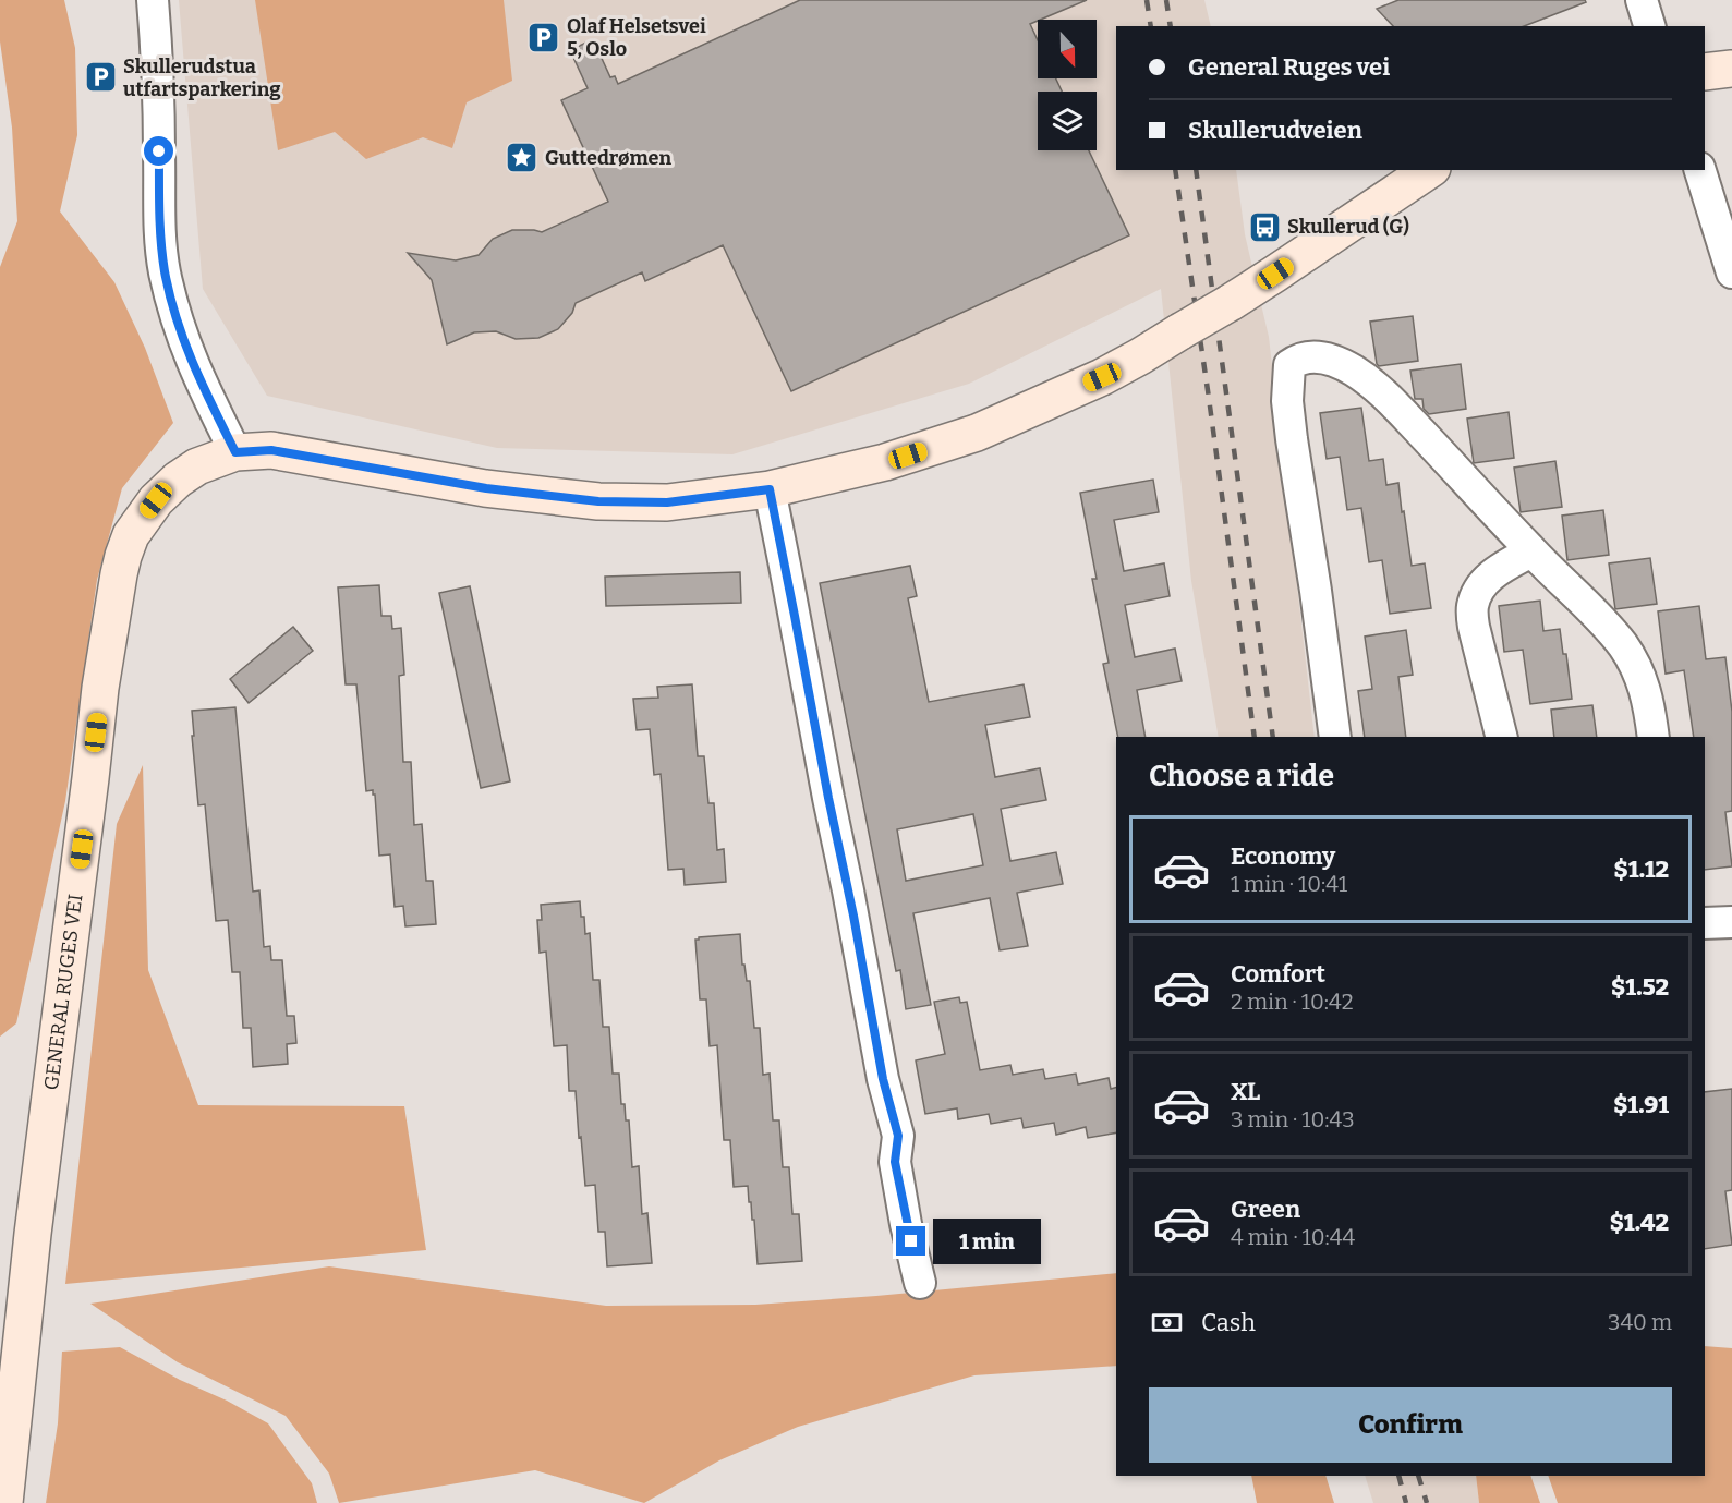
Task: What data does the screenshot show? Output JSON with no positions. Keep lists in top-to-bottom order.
{
  "streets": {
    "main road": ["GENERAL RUGES VEI"]
  },
  "places": {
    "parking": ["Olaf Helsetsvei 5, Oslo", "Skullerudstua utfartsparkering"],
    "place": ["Guttedrømen"],
    "bus stop": ["Skullerud (G)"]
  },
  "north": "bottom",
  "page": {
    "banner": ["General Ruges vei", "Skullerudveien"],
    "heading": "Choose a ride",
    "list": [
      {
        "name": "Economy",
        "note": "1 min · 10:41",
        "value": "$1.12"
      },
      {
        "name": "Comfort",
        "note": "2 min · 10:42",
        "value": "$1.52"
      },
      {
        "name": "XL",
        "note": "3 min · 10:43",
        "value": "$1.91"
      },
      {
        "name": "Green",
        "note": "4 min · 10:44",
        "value": "$1.42"
      }
    ],
    "bubble": "1 min",
    "pay": ["Cash", "340 m"],
    "buttons": "Confirm"
  }
}
